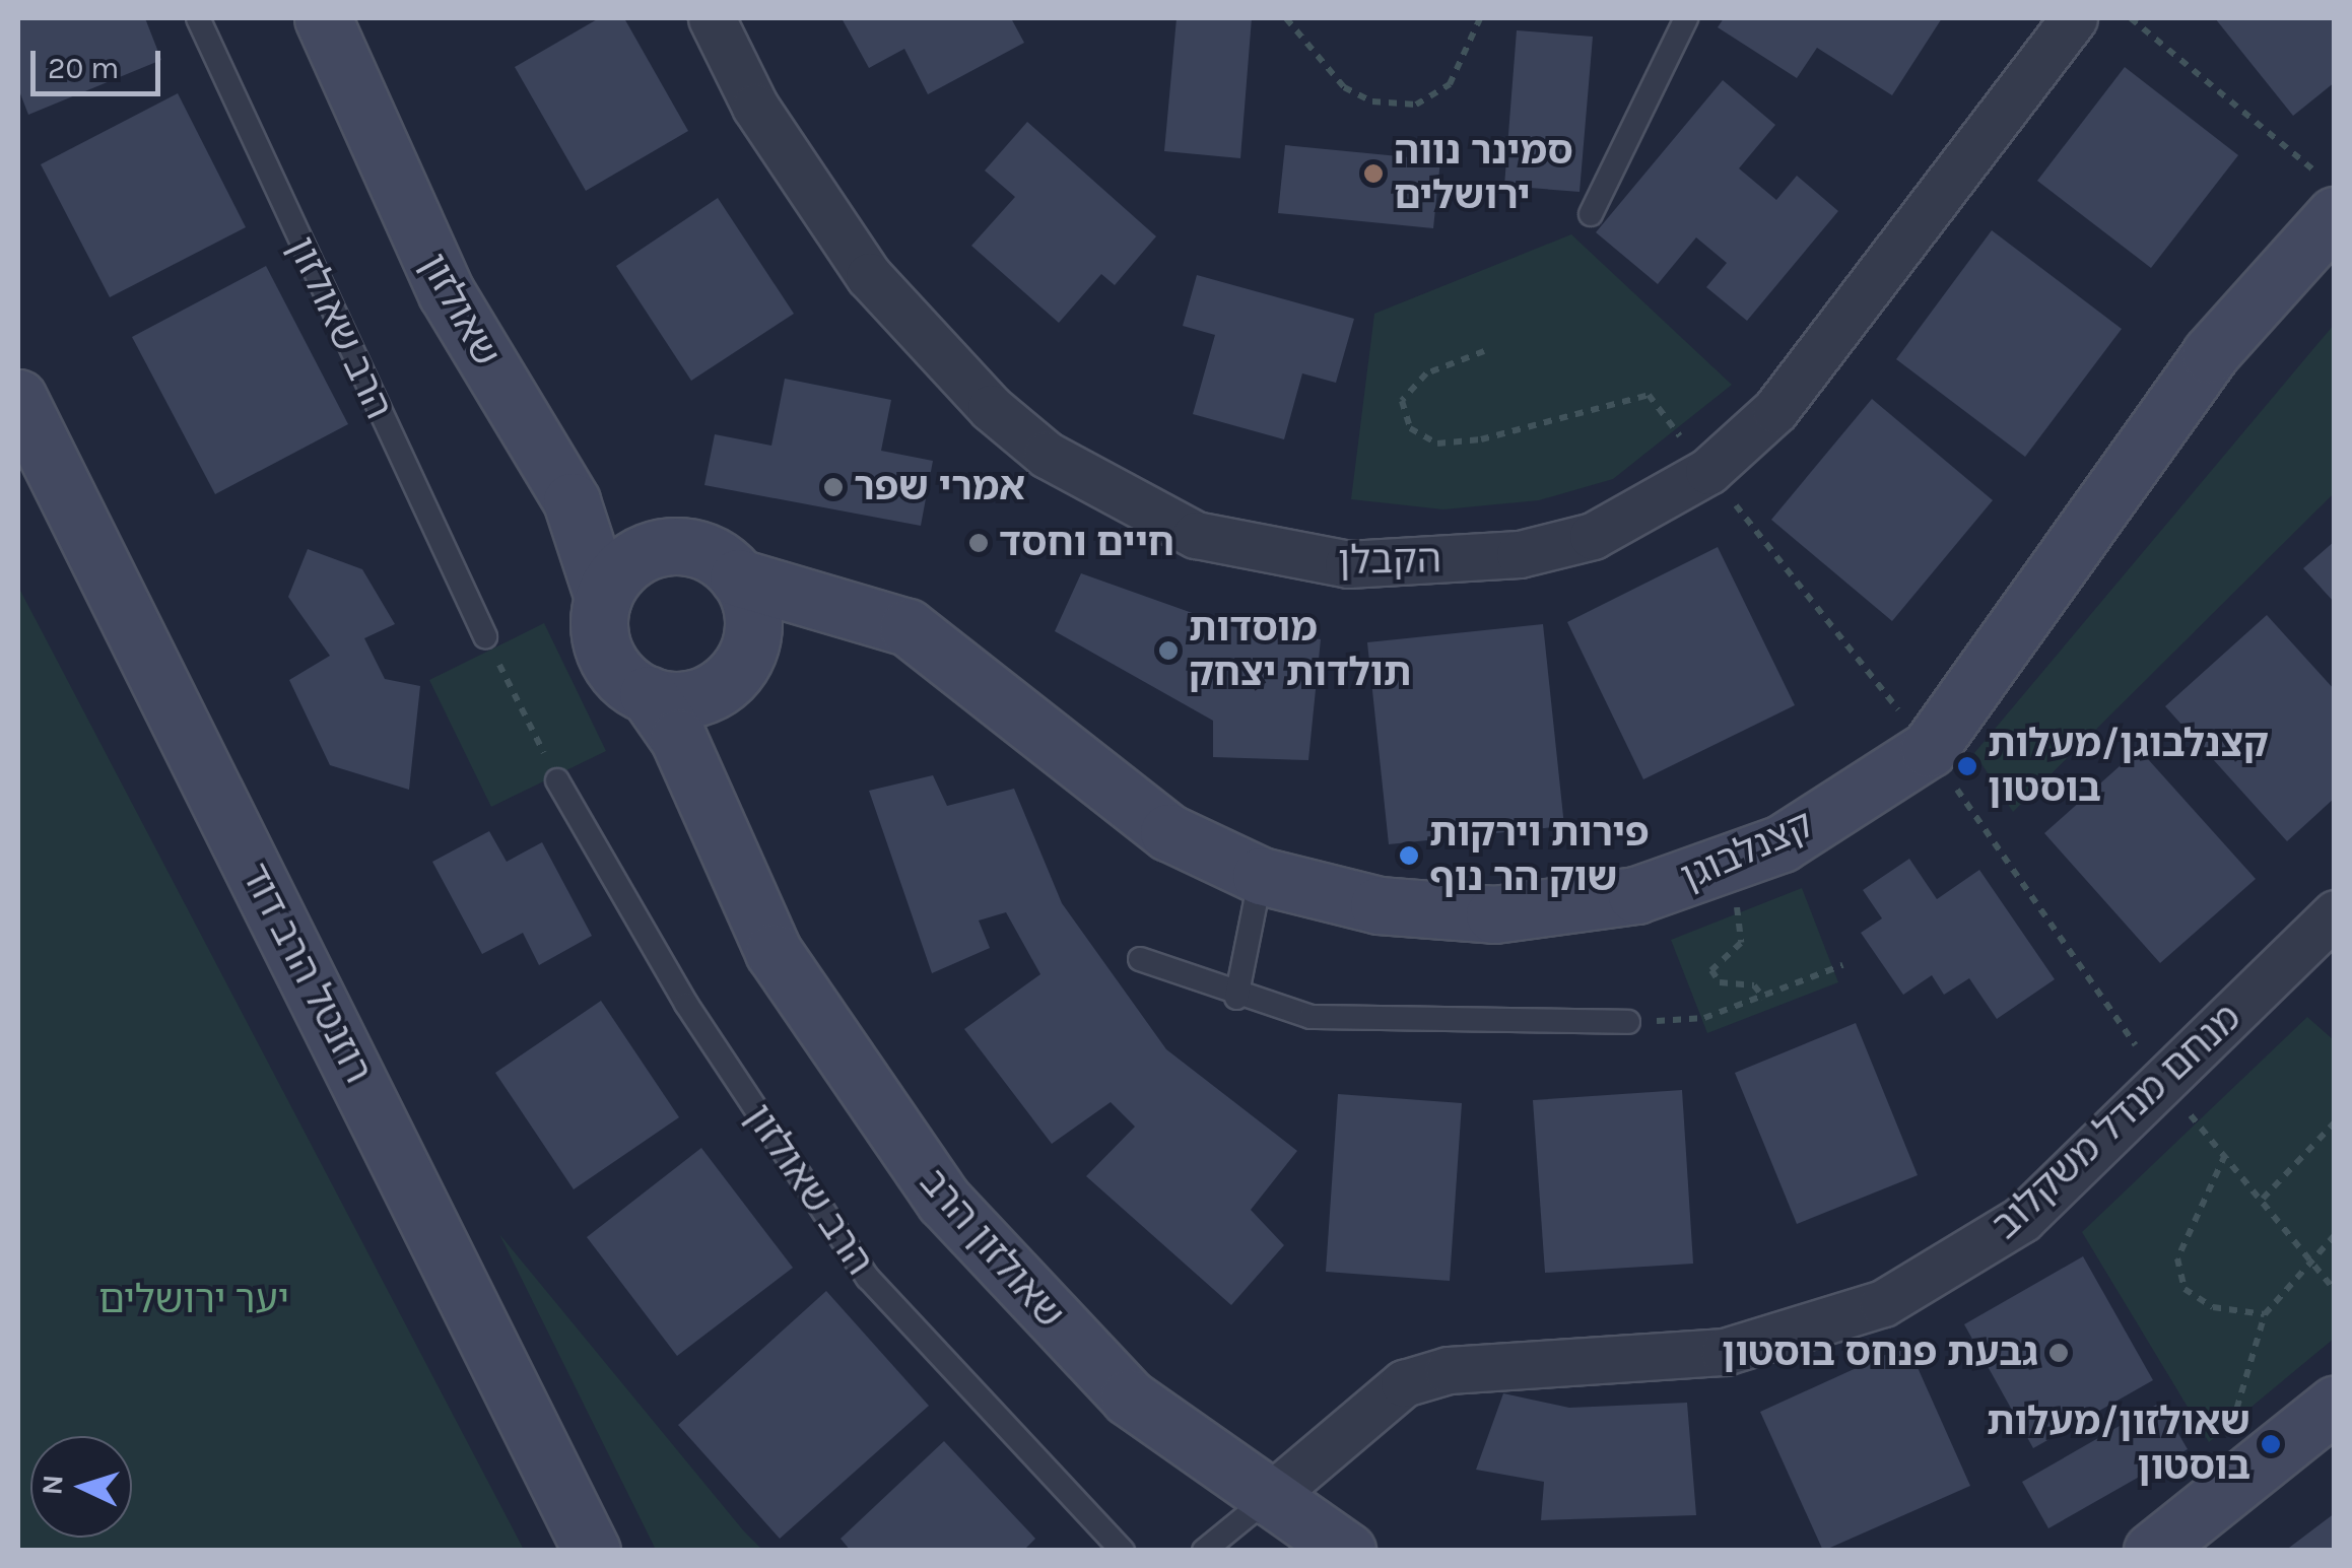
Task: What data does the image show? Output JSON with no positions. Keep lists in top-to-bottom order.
{
  "streets": {
    "street": [
      "שאולזון",
      "הקבלן",
      "קצנלבוגן",
      "רוזנטל הרב דוד",
      "מנחם מנדל משקלוב",
      "שאולזון הרב"
    ],
    "lane": ["הרב שאולזון"]
  },
  "crossings": [
    ["שאולזון", "קצנלבוגן"],
    ["שאולזון", "שאולזון הרב"],
    ["קצנלבוגן", "שאולזון הרב"],
    ["מנחם מנדל משקלוב", "שאולזון הרב"]
  ],
  "parks": ["יער ירושלים"],
  "places": [
    "סמינר נווה ירושלים",
    "אמרי שפר",
    "חיים וחסד",
    "מוסדות תולדות יצחק",
    "קצנלבוגן/מעלות בוסטון",
    "פירות וירקות שוק הר נוף",
    "גבעת פנחס בוסטון",
    "שאולזון/מעלות בוסטון"
  ],
  "scale_bar": "20 m",
  "north": "left"
}
